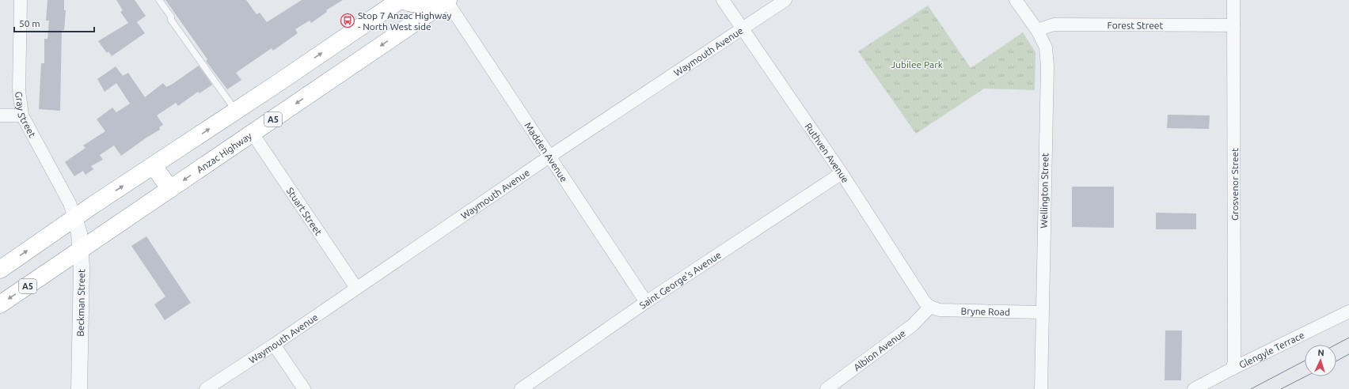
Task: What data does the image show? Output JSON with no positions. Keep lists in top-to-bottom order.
{
  "streets": {
    "highway": ["A5", "Anzac Highway"],
    "street": [
      "Forest Street",
      "Waymouth Avenue",
      "Gray Street",
      "Madden Avenue",
      "Ruthven Avenue",
      "Grosvenor Street",
      "Wellington Street",
      "Stuart Street",
      "Saint George's Avenue",
      "Beckman Street",
      "Bryne Road",
      "Albion Avenue",
      "Glengyle Terrace"
    ]
  },
  "crossings": [
    ["Forest Street", "Grosvenor Street"],
    ["Forest Street", "Wellington Street"],
    ["Waymouth Avenue", "Madden Avenue"],
    ["Waymouth Avenue", "Ruthven Avenue"],
    ["Waymouth Avenue", "Stuart Street"],
    ["Gray Street", "Beckman Street"],
    ["Madden Avenue", "Anzac Highway"],
    ["Madden Avenue", "Saint George's Avenue"],
    ["Anzac Highway", "Stuart Street"],
    ["Anzac Highway", "Beckman Street"],
    ["Ruthven Avenue", "Saint George's Avenue"],
    ["Ruthven Avenue", "Bryne Road"],
    ["Ruthven Avenue", "Albion Avenue"],
    ["Grosvenor Street", "Glengyle Terrace"],
    ["Wellington Street", "Bryne Road"],
    ["Bryne Road", "Albion Avenue"]
  ],
  "parks": ["Jubilee Park"],
  "places": {
    "bus stop": ["Stop 7 Anzac Highway - North West side"]
  },
  "scale_bar": "50 m",
  "north": "top"
}
